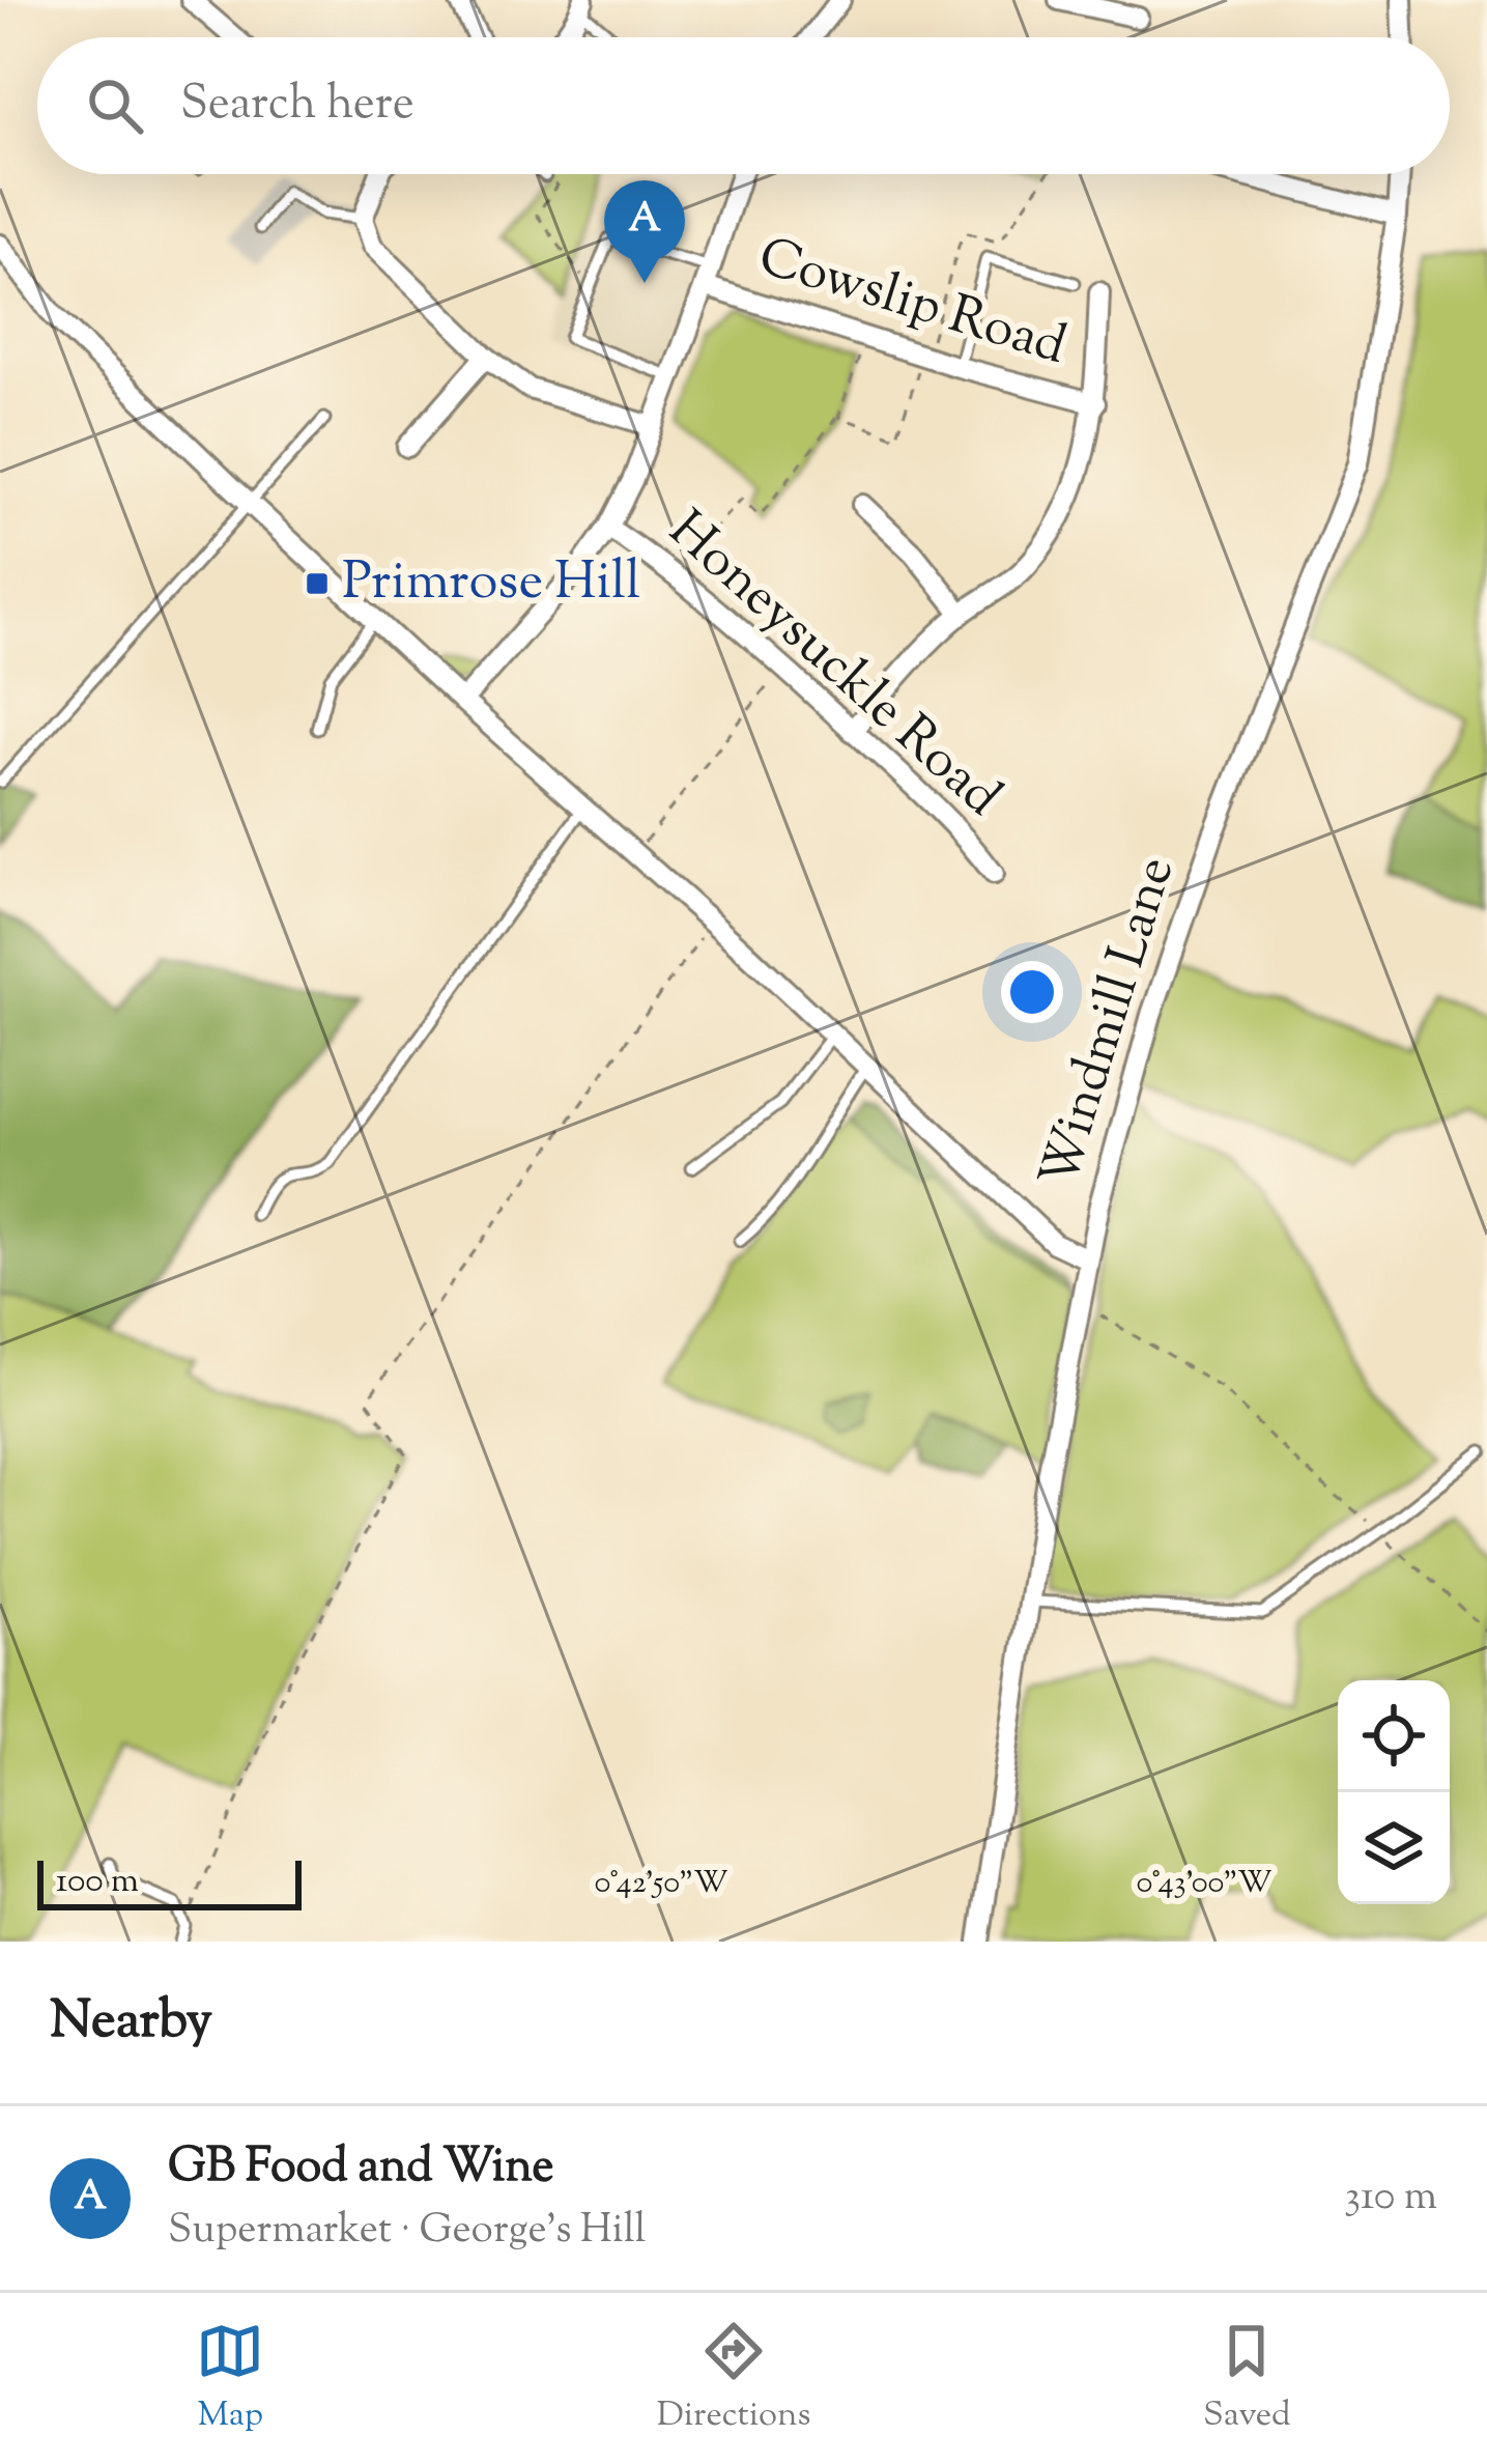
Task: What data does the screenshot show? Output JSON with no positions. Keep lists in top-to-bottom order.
{
  "streets": {
    "street": ["Cowslip Road", "Honeysuckle Road", "Windmill Lane"]
  },
  "places": {
    "transit": ["Primrose Hill"]
  },
  "scale_bar": "100 m",
  "page": {
    "search": "Search here",
    "pins": "A",
    "scale": "100 m",
    "heading": "Nearby",
    "list": [
      {
        "mark": "A",
        "name": "GB Food and Wine",
        "note": "Supermarket · George's Hill",
        "value": "310 m"
      }
    ],
    "nav": ["Map", "Directions", "Saved"]
  },
  "coordinates": ["0°42'50\"W", "0°43'00\"W"]
}
